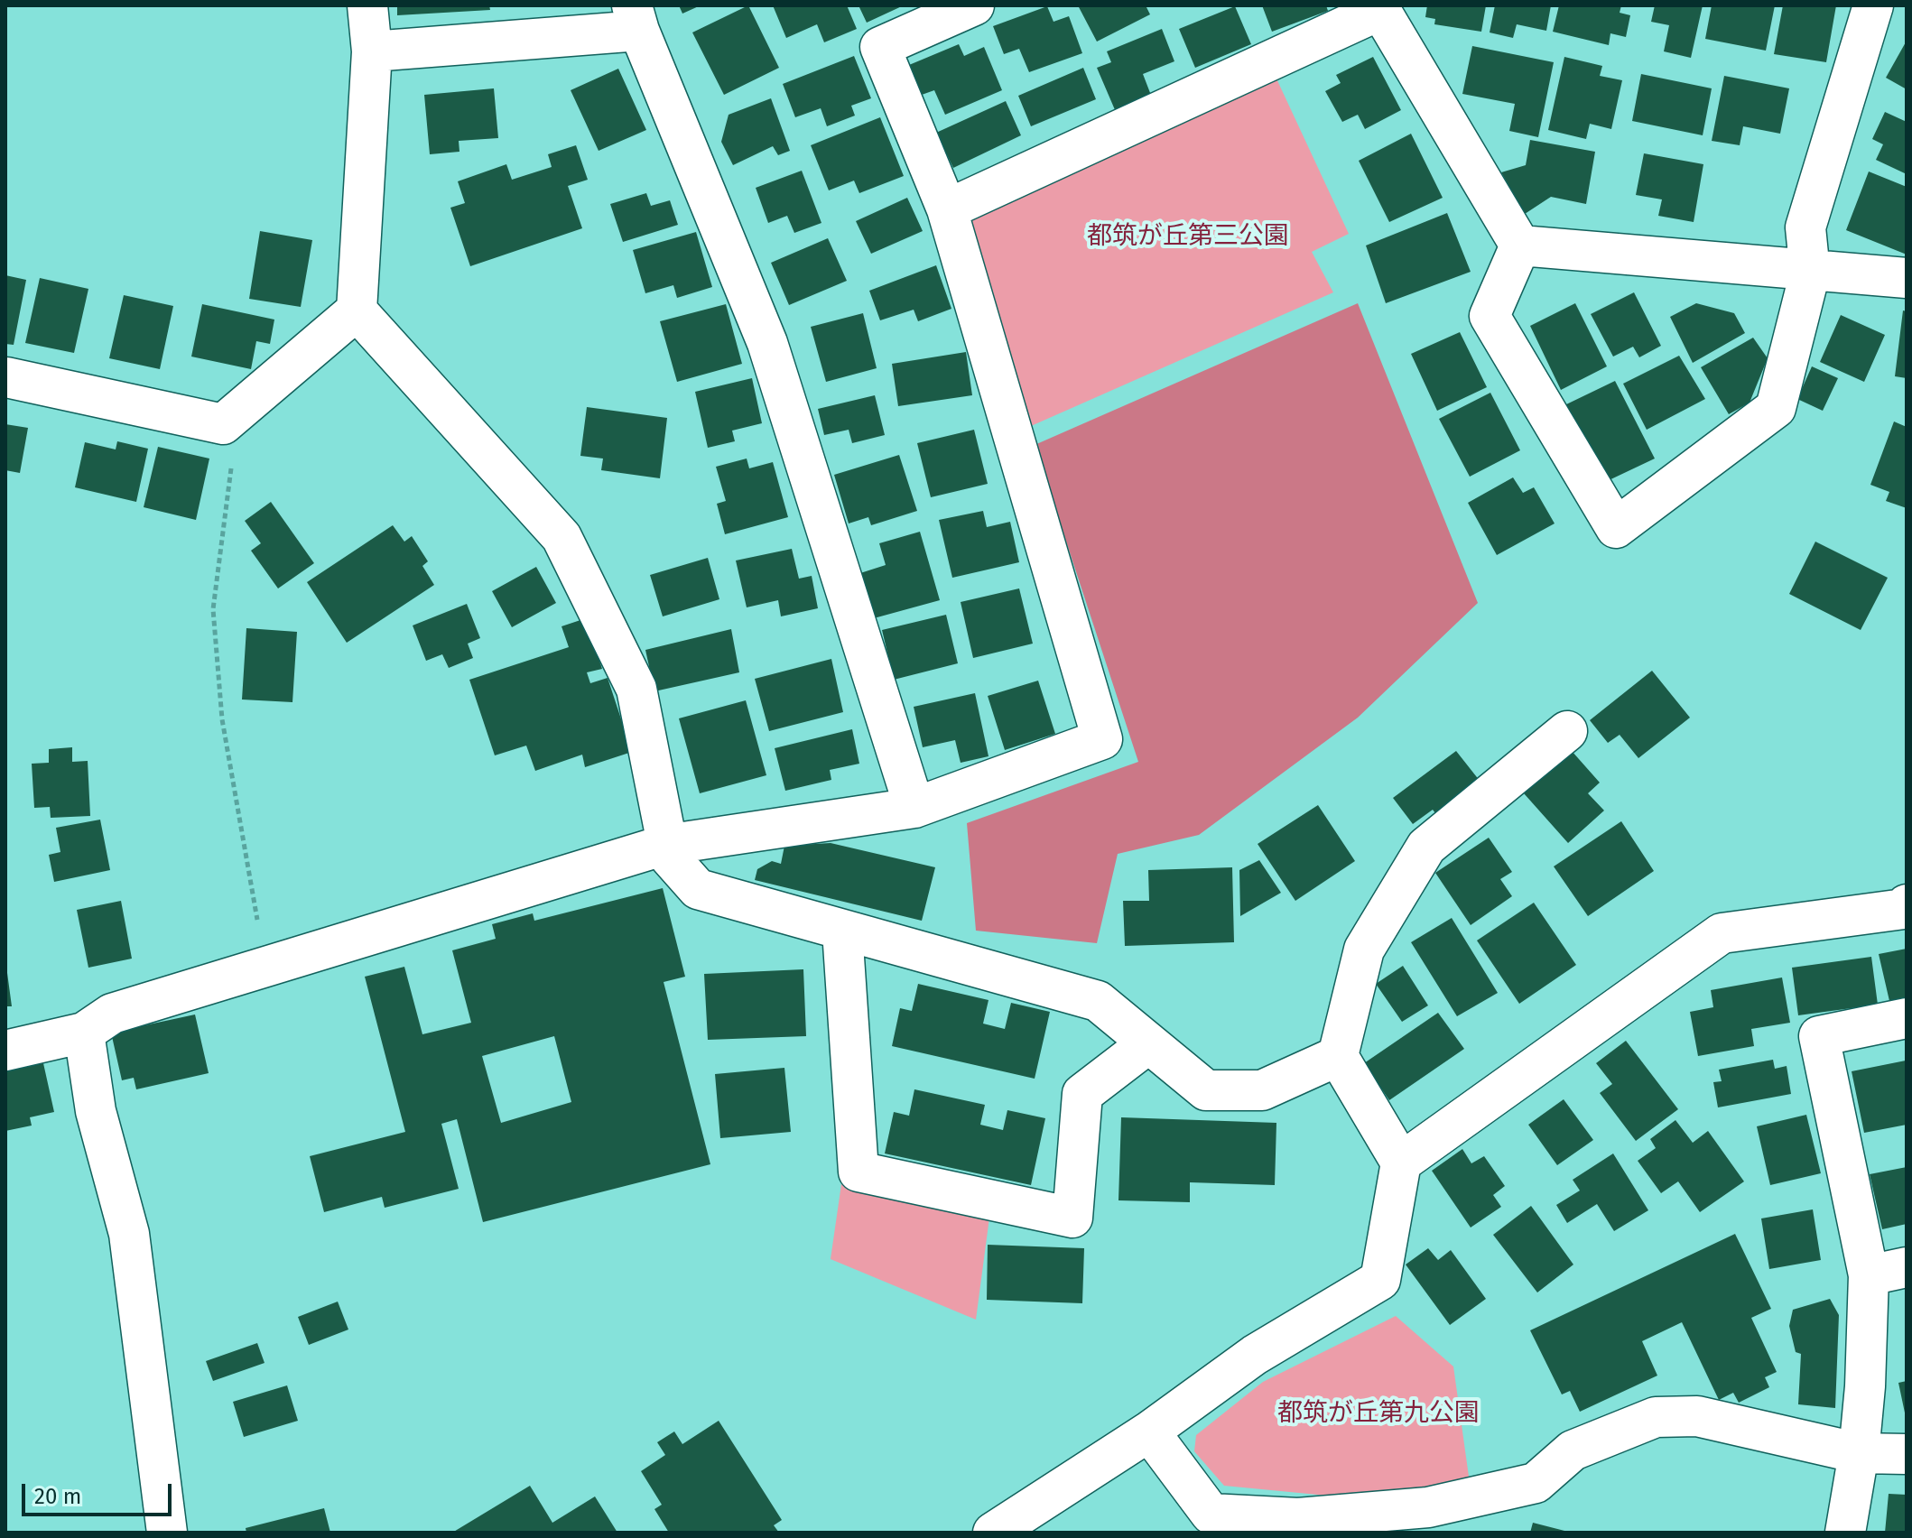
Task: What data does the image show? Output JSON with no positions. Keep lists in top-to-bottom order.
{
  "parks": ["都筑が丘第三公園", "都筑が丘第九公園"],
  "scale_bar": "20 m"
}
